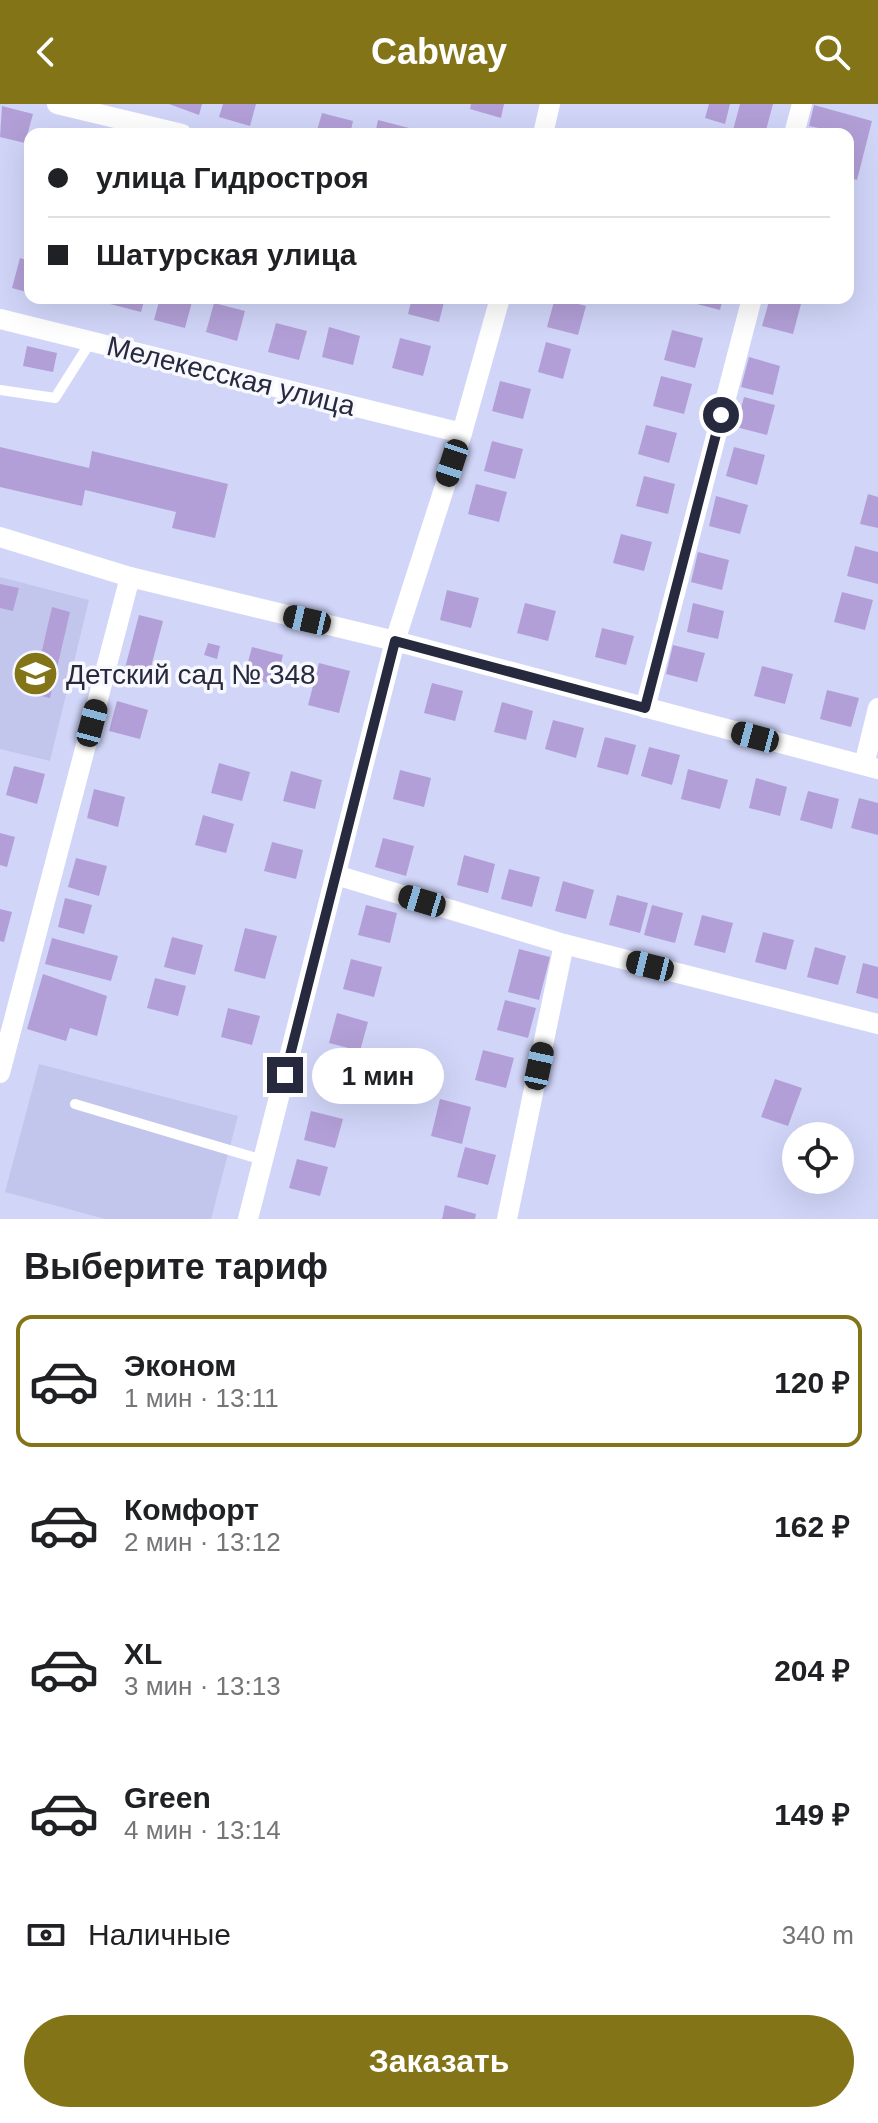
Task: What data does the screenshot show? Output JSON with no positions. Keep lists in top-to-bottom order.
{
  "streets": {
    "street": ["Мелекесская улица"]
  },
  "places": {
    "school or university": ["Детский сад № 348"]
  },
  "page": {
    "header": "Cabway",
    "banner": ["улица Гидростроя", "Шатурская улица"],
    "bubble": "1 мин",
    "heading": "Выберите тариф",
    "list": [
      {
        "name": "Эконом",
        "note": "1 мин · 13:11",
        "value": "120 ₽"
      },
      {
        "name": "Комфорт",
        "note": "2 мин · 13:12",
        "value": "162 ₽"
      },
      {
        "name": "XL",
        "note": "3 мин · 13:13",
        "value": "204 ₽"
      },
      {
        "name": "Green",
        "note": "4 мин · 13:14",
        "value": "149 ₽"
      }
    ],
    "pay": ["Наличные", "340 m"],
    "buttons": "Заказать"
  }
}
